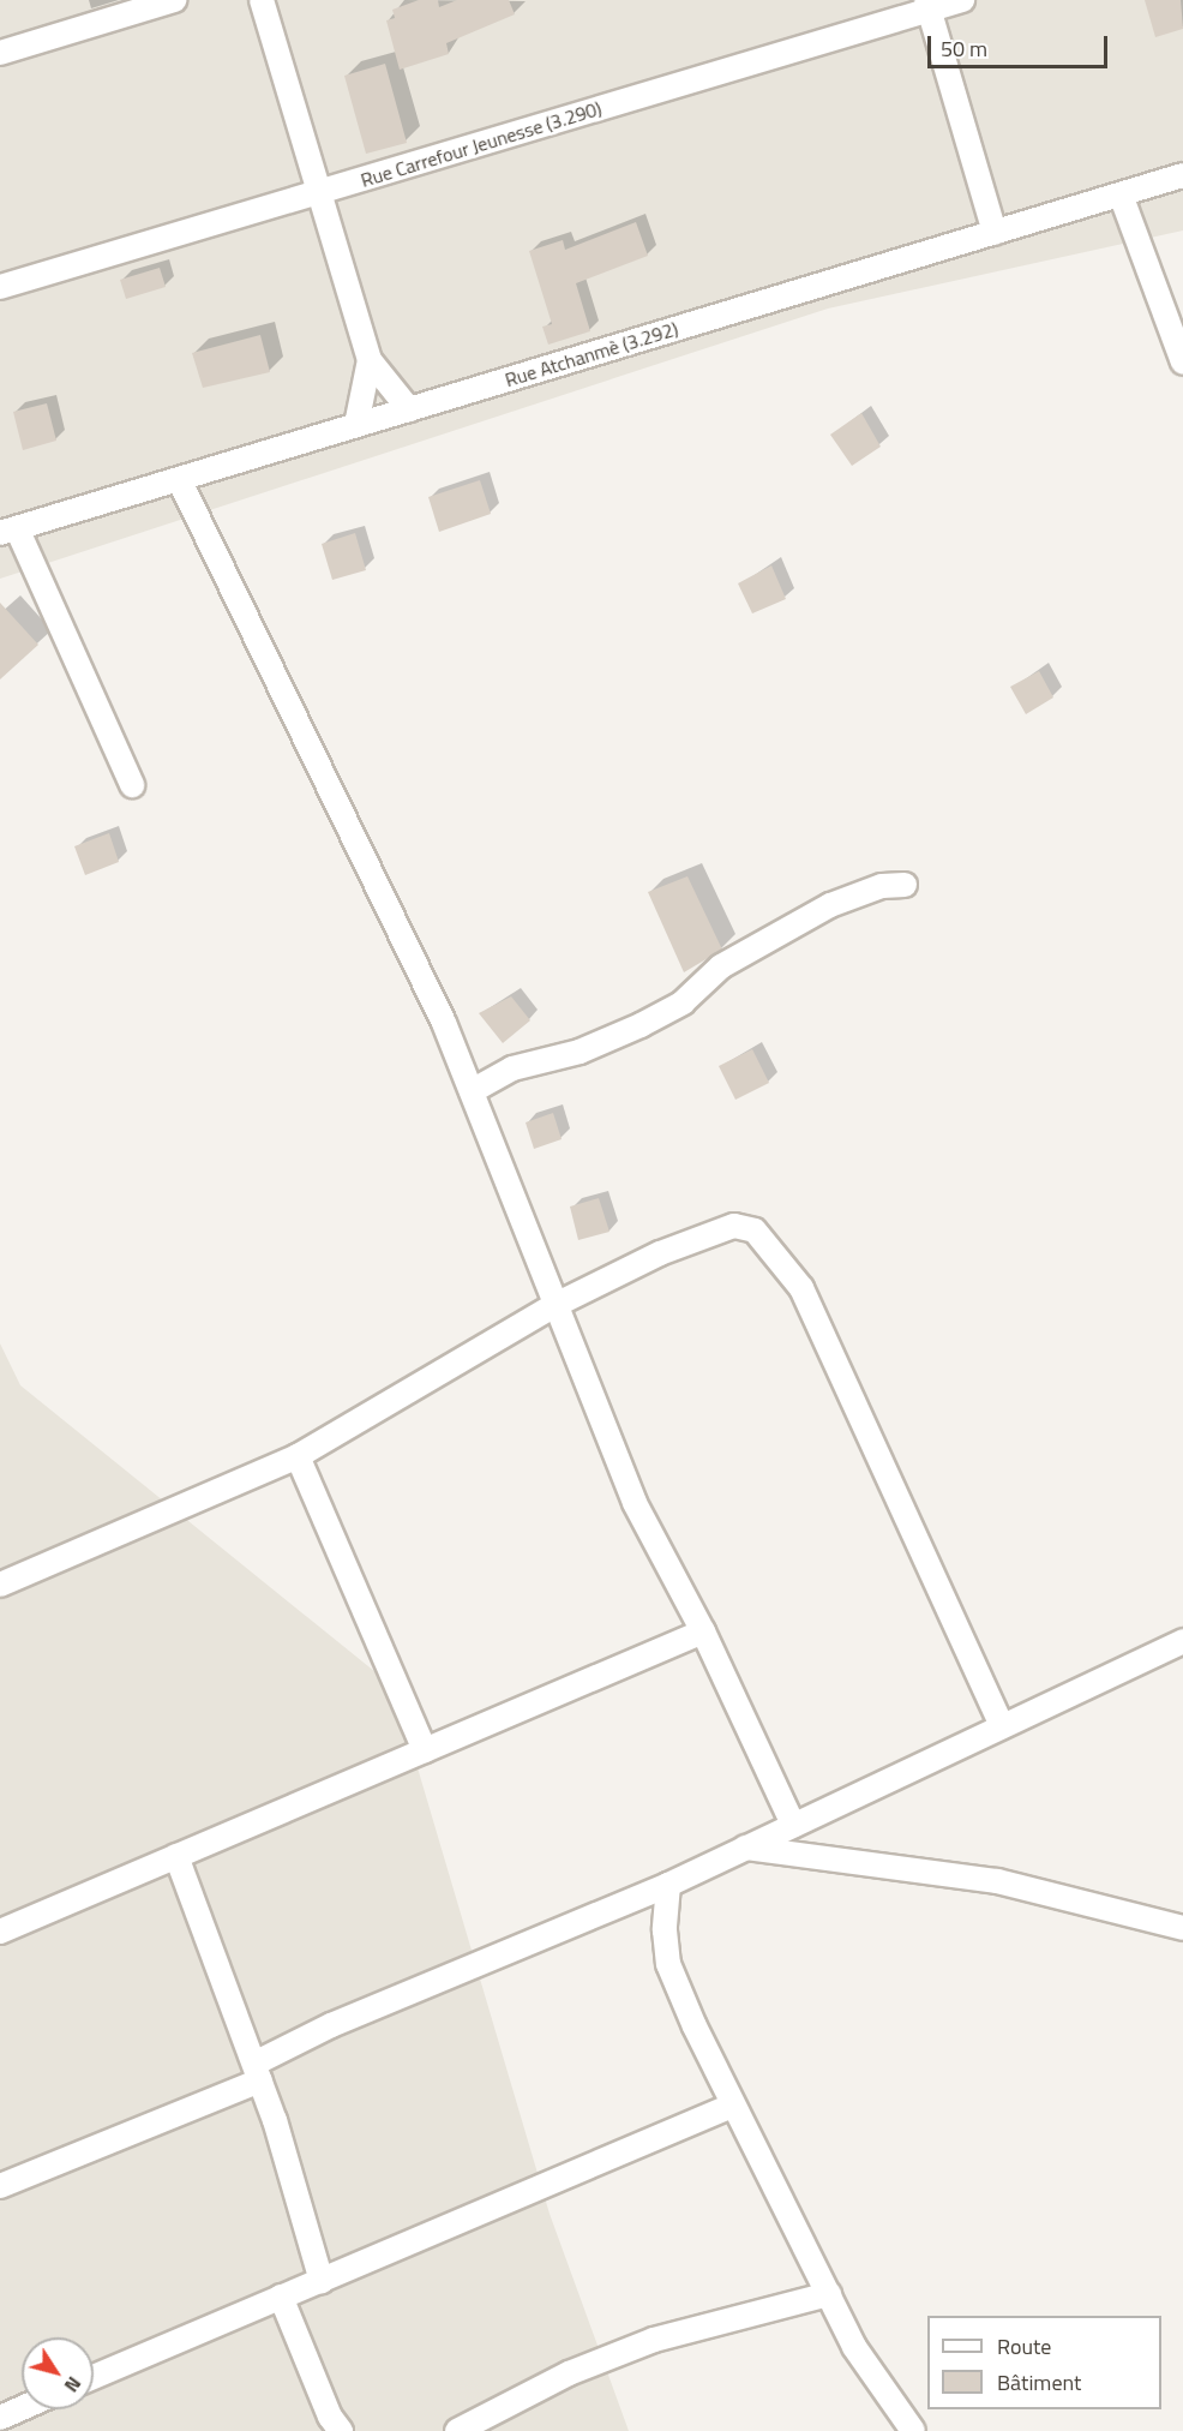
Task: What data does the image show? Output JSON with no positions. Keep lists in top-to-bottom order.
{
  "streets": {
    "street": ["Rue Carrefour Jeunesse (3.290)", "Rue Atchanmè (3.292)"]
  },
  "legend": ["Route", "Bâtiment"],
  "scale_bar": "50 m",
  "north": "bottom right"
}
